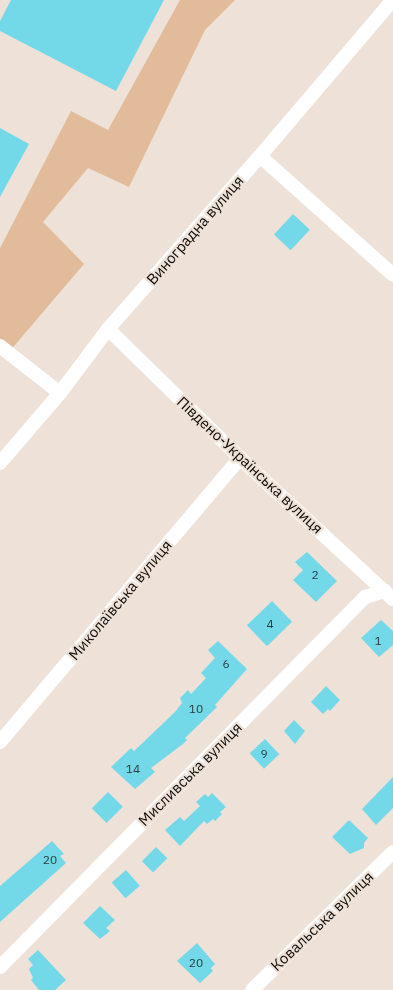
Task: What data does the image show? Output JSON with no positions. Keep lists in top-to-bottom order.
{
  "streets": {
    "street": [
      "Виноградна вулиця",
      "Південо-Українська вулиця",
      "Миколаївська вулиця",
      "Мисливська вулиця",
      "Ковальська вулиця"
    ]
  },
  "crossings": [
    ["Виноградна вулиця", "Південо-Українська вулиця"],
    ["Південо-Українська вулиця", "Миколаївська вулиця"],
    ["Південо-Українська вулиця", "Мисливська вулиця"]
  ],
  "house_numbers": [
    "2",
    "4",
    "1",
    "6",
    "10",
    "9",
    "14",
    "20",
    "20"
  ]
}
